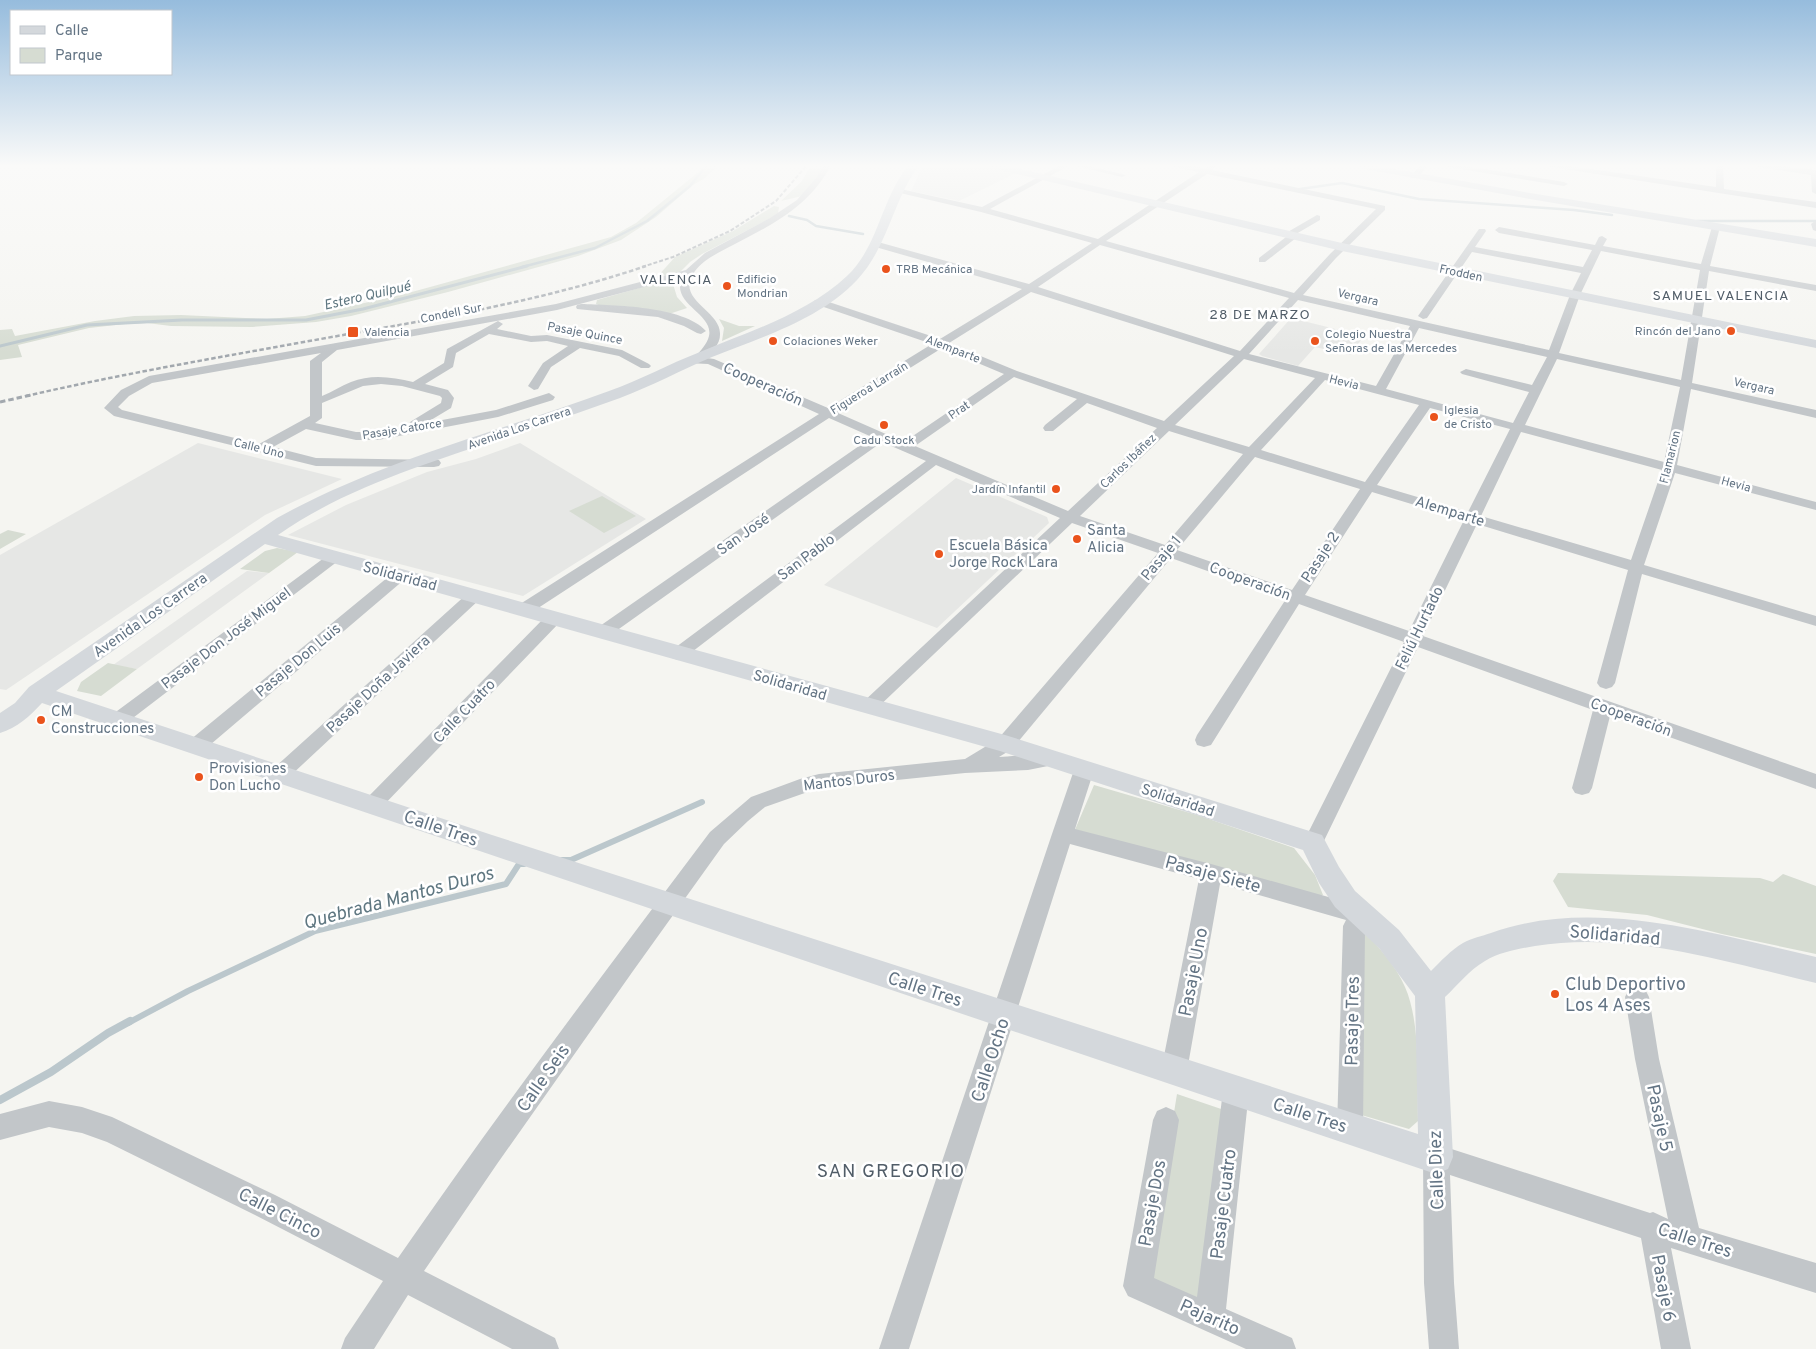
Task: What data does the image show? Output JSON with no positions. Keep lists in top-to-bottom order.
{
  "streets": {
    "main road": [
      "Frodden",
      "Avenida Los Carrera",
      "Solidaridad",
      "Calle Tres",
      "Calle Diez"
    ],
    "street": [
      "Vergara",
      "Condell Sur",
      "Pasaje Quince",
      "Alemparte",
      "Hevia",
      "Cooperación",
      "Figueroa Larraín",
      "Prat",
      "Pasaje Catorce",
      "Calle Uno",
      "Flamarion",
      "Carlos Ibáñez",
      "San José",
      "San Pablo",
      "Pasaje 2",
      "Pasaje 1",
      "Feliú Hurtado",
      "Pasaje Don José Miguel",
      "Pasaje Don Luis",
      "Pasaje Doña Javiera",
      "Calle Cuatro",
      "Mantos Duros",
      "Pasaje Siete",
      "Pasaje Uno",
      "Pasaje Tres",
      "Calle Ocho",
      "Calle Seis",
      "Pasaje 5",
      "Pasaje Dos",
      "Pasaje Cuatro",
      "Calle Cinco",
      "Pasaje 6",
      "Pajarito"
    ]
  },
  "crossings": [
    ["Frodden", "Flamarion"],
    ["Frodden", "Carlos Ibáñez"],
    ["Frodden", "Feliú Hurtado"],
    ["Vergara", "Figueroa Larraín"],
    ["Vergara", "Flamarion"],
    ["Vergara", "Carlos Ibáñez"],
    ["Vergara", "Feliú Hurtado"],
    ["Condell Sur", "Calle Uno"],
    ["Alemparte", "Figueroa Larraín"],
    ["Alemparte", "Prat"],
    ["Alemparte", "Avenida Los Carrera"],
    ["Alemparte", "Flamarion"],
    ["Alemparte", "Carlos Ibáñez"],
    ["Alemparte", "Pasaje 2"],
    ["Alemparte", "Pasaje 1"],
    ["Alemparte", "Feliú Hurtado"],
    ["Hevia", "Figueroa Larraín"],
    ["Hevia", "Avenida Los Carrera"],
    ["Hevia", "Flamarion"],
    ["Hevia", "Carlos Ibáñez"],
    ["Hevia", "Pasaje 2"],
    ["Hevia", "Pasaje 1"],
    ["Hevia", "Feliú Hurtado"],
    ["Cooperación", "Figueroa Larraín"],
    ["Cooperación", "Prat"],
    ["Cooperación", "Avenida Los Carrera"],
    ["Cooperación", "Carlos Ibáñez"],
    ["Cooperación", "San José"],
    ["Cooperación", "San Pablo"],
    ["Cooperación", "Pasaje 2"],
    ["Cooperación", "Pasaje 1"],
    ["Cooperación", "Feliú Hurtado"],
    ["Figueroa Larraín", "Solidaridad"],
    ["Avenida Los Carrera", "Calle Uno"],
    ["Avenida Los Carrera", "Solidaridad"],
    ["Avenida Los Carrera", "Calle Tres"],
    ["Carlos Ibáñez", "Solidaridad"],
    ["San José", "Solidaridad"],
    ["San Pablo", "Solidaridad"],
    ["Pasaje 1", "Solidaridad"],
    ["Pasaje 1", "Mantos Duros"],
    ["Solidaridad", "Feliú Hurtado"],
    ["Solidaridad", "Pasaje Don José Miguel"],
    ["Solidaridad", "Pasaje Don Luis"],
    ["Solidaridad", "Pasaje Doña Javiera"],
    ["Solidaridad", "Calle Cuatro"],
    ["Solidaridad", "Mantos Duros"],
    ["Solidaridad", "Calle Ocho"],
    ["Solidaridad", "Calle Diez"],
    ["Pasaje Don José Miguel", "Calle Tres"],
    ["Pasaje Don Luis", "Calle Tres"],
    ["Pasaje Doña Javiera", "Calle Tres"],
    ["Calle Cuatro", "Calle Tres"],
    ["Mantos Duros", "Calle Seis"],
    ["Calle Tres", "Pasaje Uno"],
    ["Calle Tres", "Pasaje Tres"],
    ["Calle Tres", "Calle Ocho"],
    ["Calle Tres", "Calle Seis"],
    ["Calle Tres", "Pasaje 5"],
    ["Calle Tres", "Calle Diez"],
    ["Calle Tres", "Pasaje Cuatro"],
    ["Calle Tres", "Pasaje 6"],
    ["Pasaje Siete", "Pasaje Uno"],
    ["Pasaje Siete", "Pasaje Tres"],
    ["Pasaje Siete", "Calle Ocho"],
    ["Calle Seis", "Calle Cinco"],
    ["Pasaje Dos", "Pajarito"],
    ["Pasaje Cuatro", "Pajarito"]
  ],
  "districts": [
    "VALENCIA",
    "SAMUEL VALENCIA",
    "28 DE MARZO",
    "SAN GREGORIO"
  ],
  "water": ["Estero Quilpué", "Quebrada Mantos Duros"],
  "places": {
    "other": [
      "TRB Mecánica",
      "Edificio Mondrian",
      "Rincón del Jano",
      "Colaciones Weker",
      "Colegio Nuestra Señoras de las Mercedes",
      "Iglesia de Cristo",
      "Cadu Stock",
      "Jardín Infantil",
      "Santa Alicia",
      "Escuela Básica Jorge Rock Lara",
      "CM Construcciones",
      "Provisiones Don Lucho",
      "Club Deportivo Los 4 Ases"
    ],
    "transit": ["Valencia"]
  },
  "legend": ["Calle", "Parque"]
}
